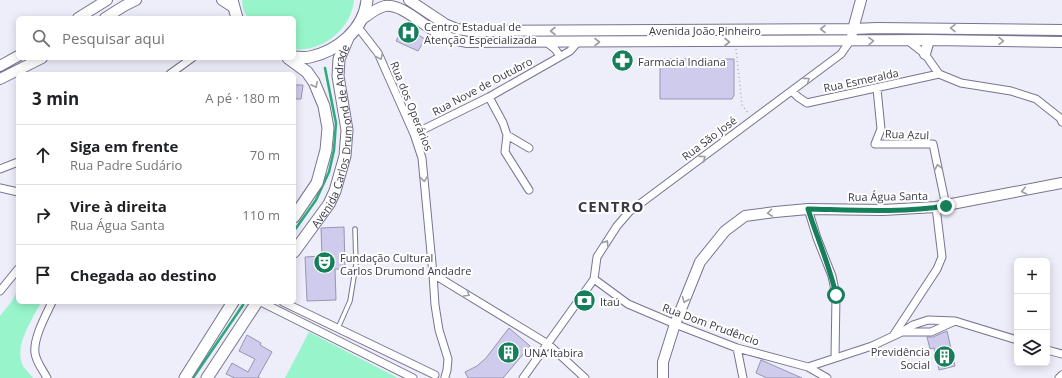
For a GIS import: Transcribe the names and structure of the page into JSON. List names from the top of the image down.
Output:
{
  "streets": {
    "main road": [
      "Avenida João Pinheiro",
      "Avenida Carlos Drumond de Andrade",
      "Rua São José",
      "Rua Água Santa"
    ],
    "street": [
      "Rua Esmeralda",
      "Rua Nove de Outubro",
      "Rua dos Operários",
      "Rua Azul",
      "Rua Dom Prudêncio"
    ]
  },
  "crossings": [
    ["Avenida João Pinheiro", "Rua Nove de Outubro"],
    ["Avenida João Pinheiro", "Rua dos Operários"],
    ["Avenida João Pinheiro", "Rua São José"],
    ["Rua Esmeralda", "Rua Azul"],
    ["Rua Esmeralda", "Rua São José"],
    ["Rua Nove de Outubro", "Rua dos Operários"],
    ["Rua Azul", "Rua Água Santa"],
    ["Rua São José", "Rua Dom Prudêncio"],
    ["Rua Água Santa", "Rua Dom Prudêncio"]
  ],
  "one_way": ["Rua dos Operários", "Rua São José", "Rua Água Santa"],
  "districts": ["CENTRO"],
  "places": {
    "hospital": ["Centro Estadual de Atenção Especializada"],
    "pharmacy": ["Farmacia Indiana"],
    "theatre": ["Fundação Cultural Carlos Drumond Andadre"],
    "bank": ["Itaú"],
    "building": ["UNA Itabira", "Previdência Social"]
  },
  "page": {
    "search": "Pesquisar aqui",
    "heading": ["3 min", "A pé · 180 m"],
    "list": [
      ["Siga em frente", "Rua Padre Sudário", "70 m"],
      ["Vire à direita", "Rua Água Santa", "110 m"],
      "Chegada ao destino"
    ],
    "map_buttons": ["+", "−"]
  }
}
